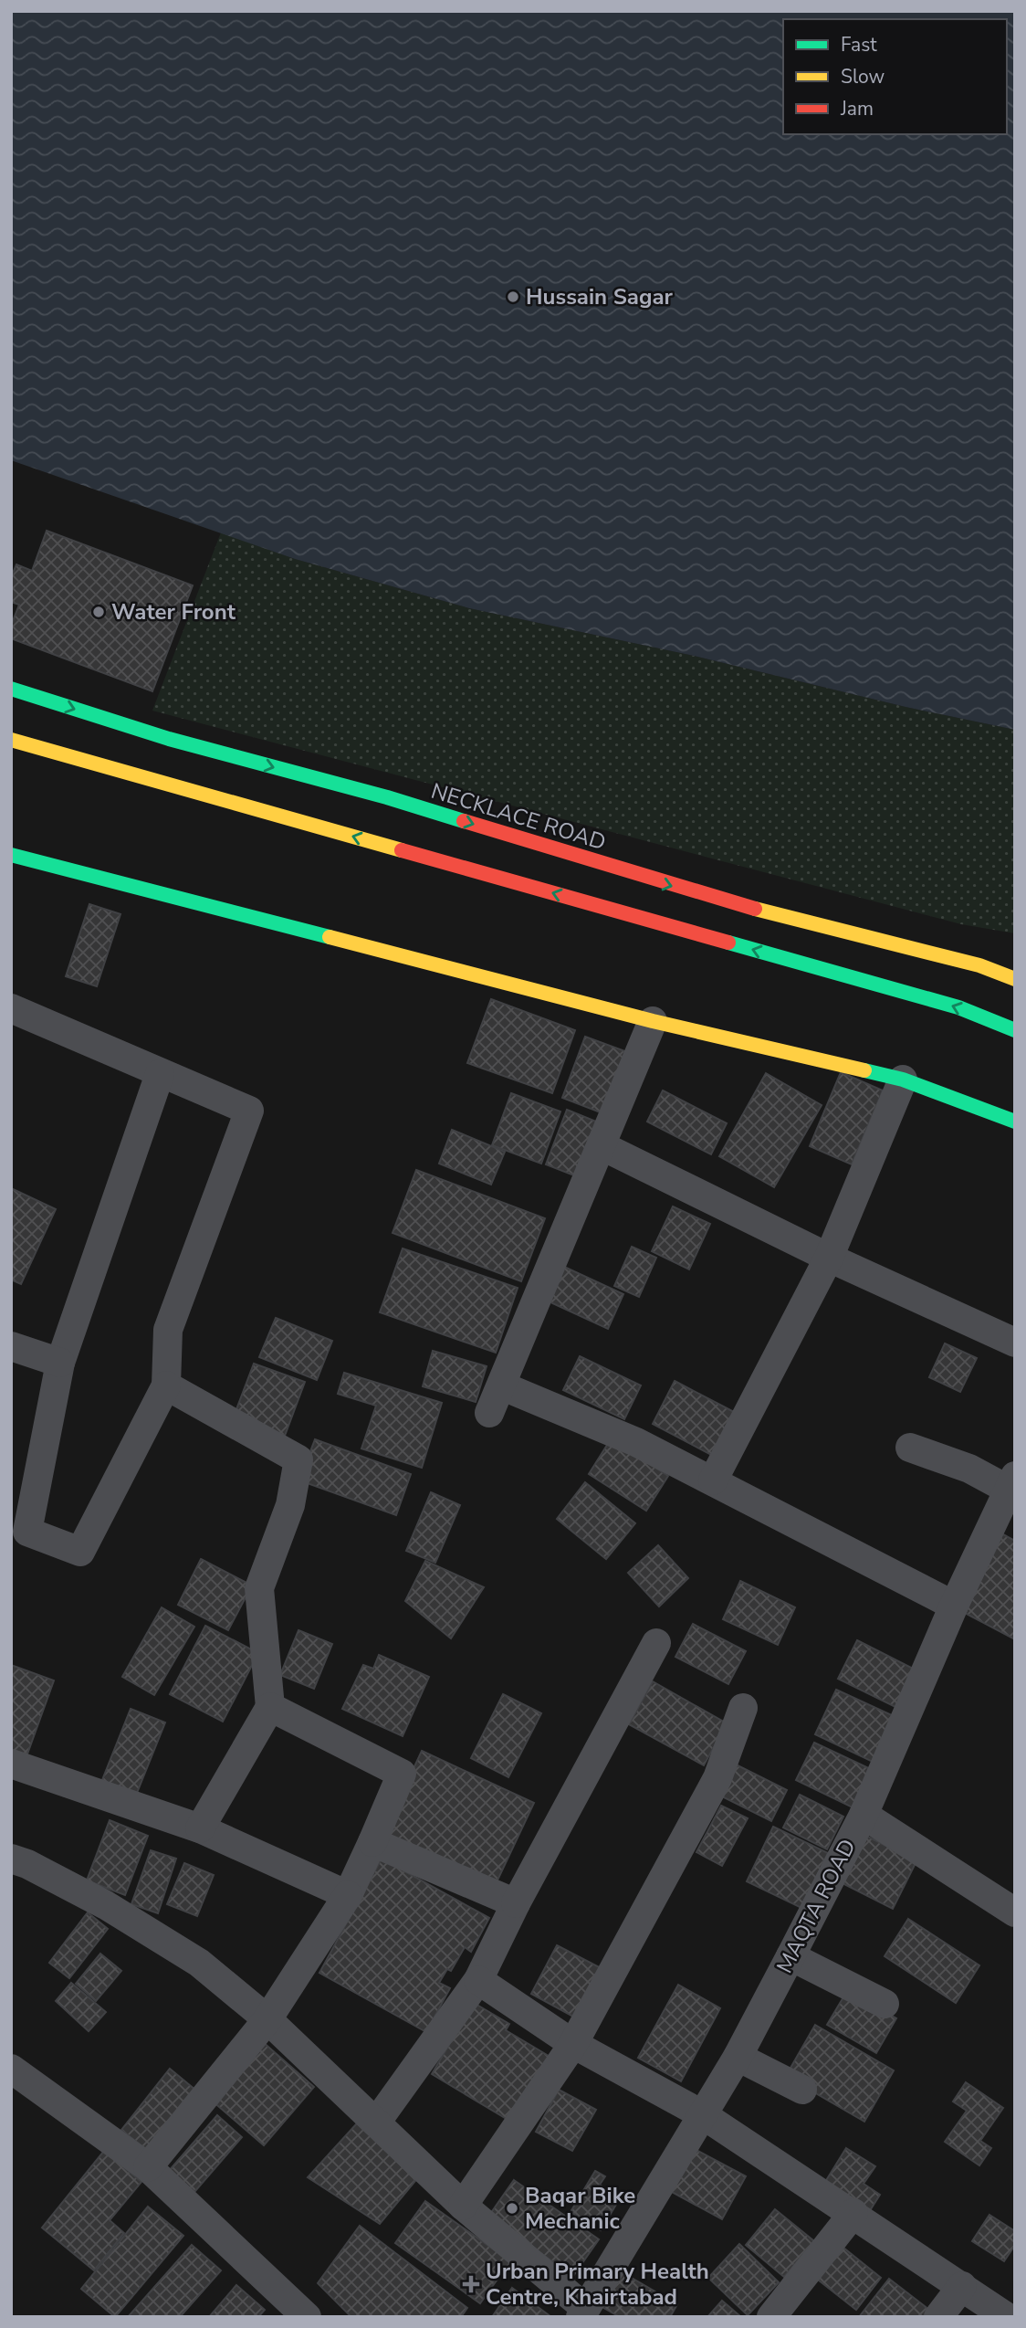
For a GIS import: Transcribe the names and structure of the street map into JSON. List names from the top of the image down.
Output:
{
  "streets": {
    "main road": ["NECKLACE ROAD"],
    "street": ["MAQTA ROAD"]
  },
  "places": {
    "other": ["Hussain Sagar", "Water Front", "Baqar Bike Mechanic"],
    "health": ["Urban Primary Health Centre, Khairtabad"]
  },
  "legend": ["Fast", "Slow", "Jam"]
}
